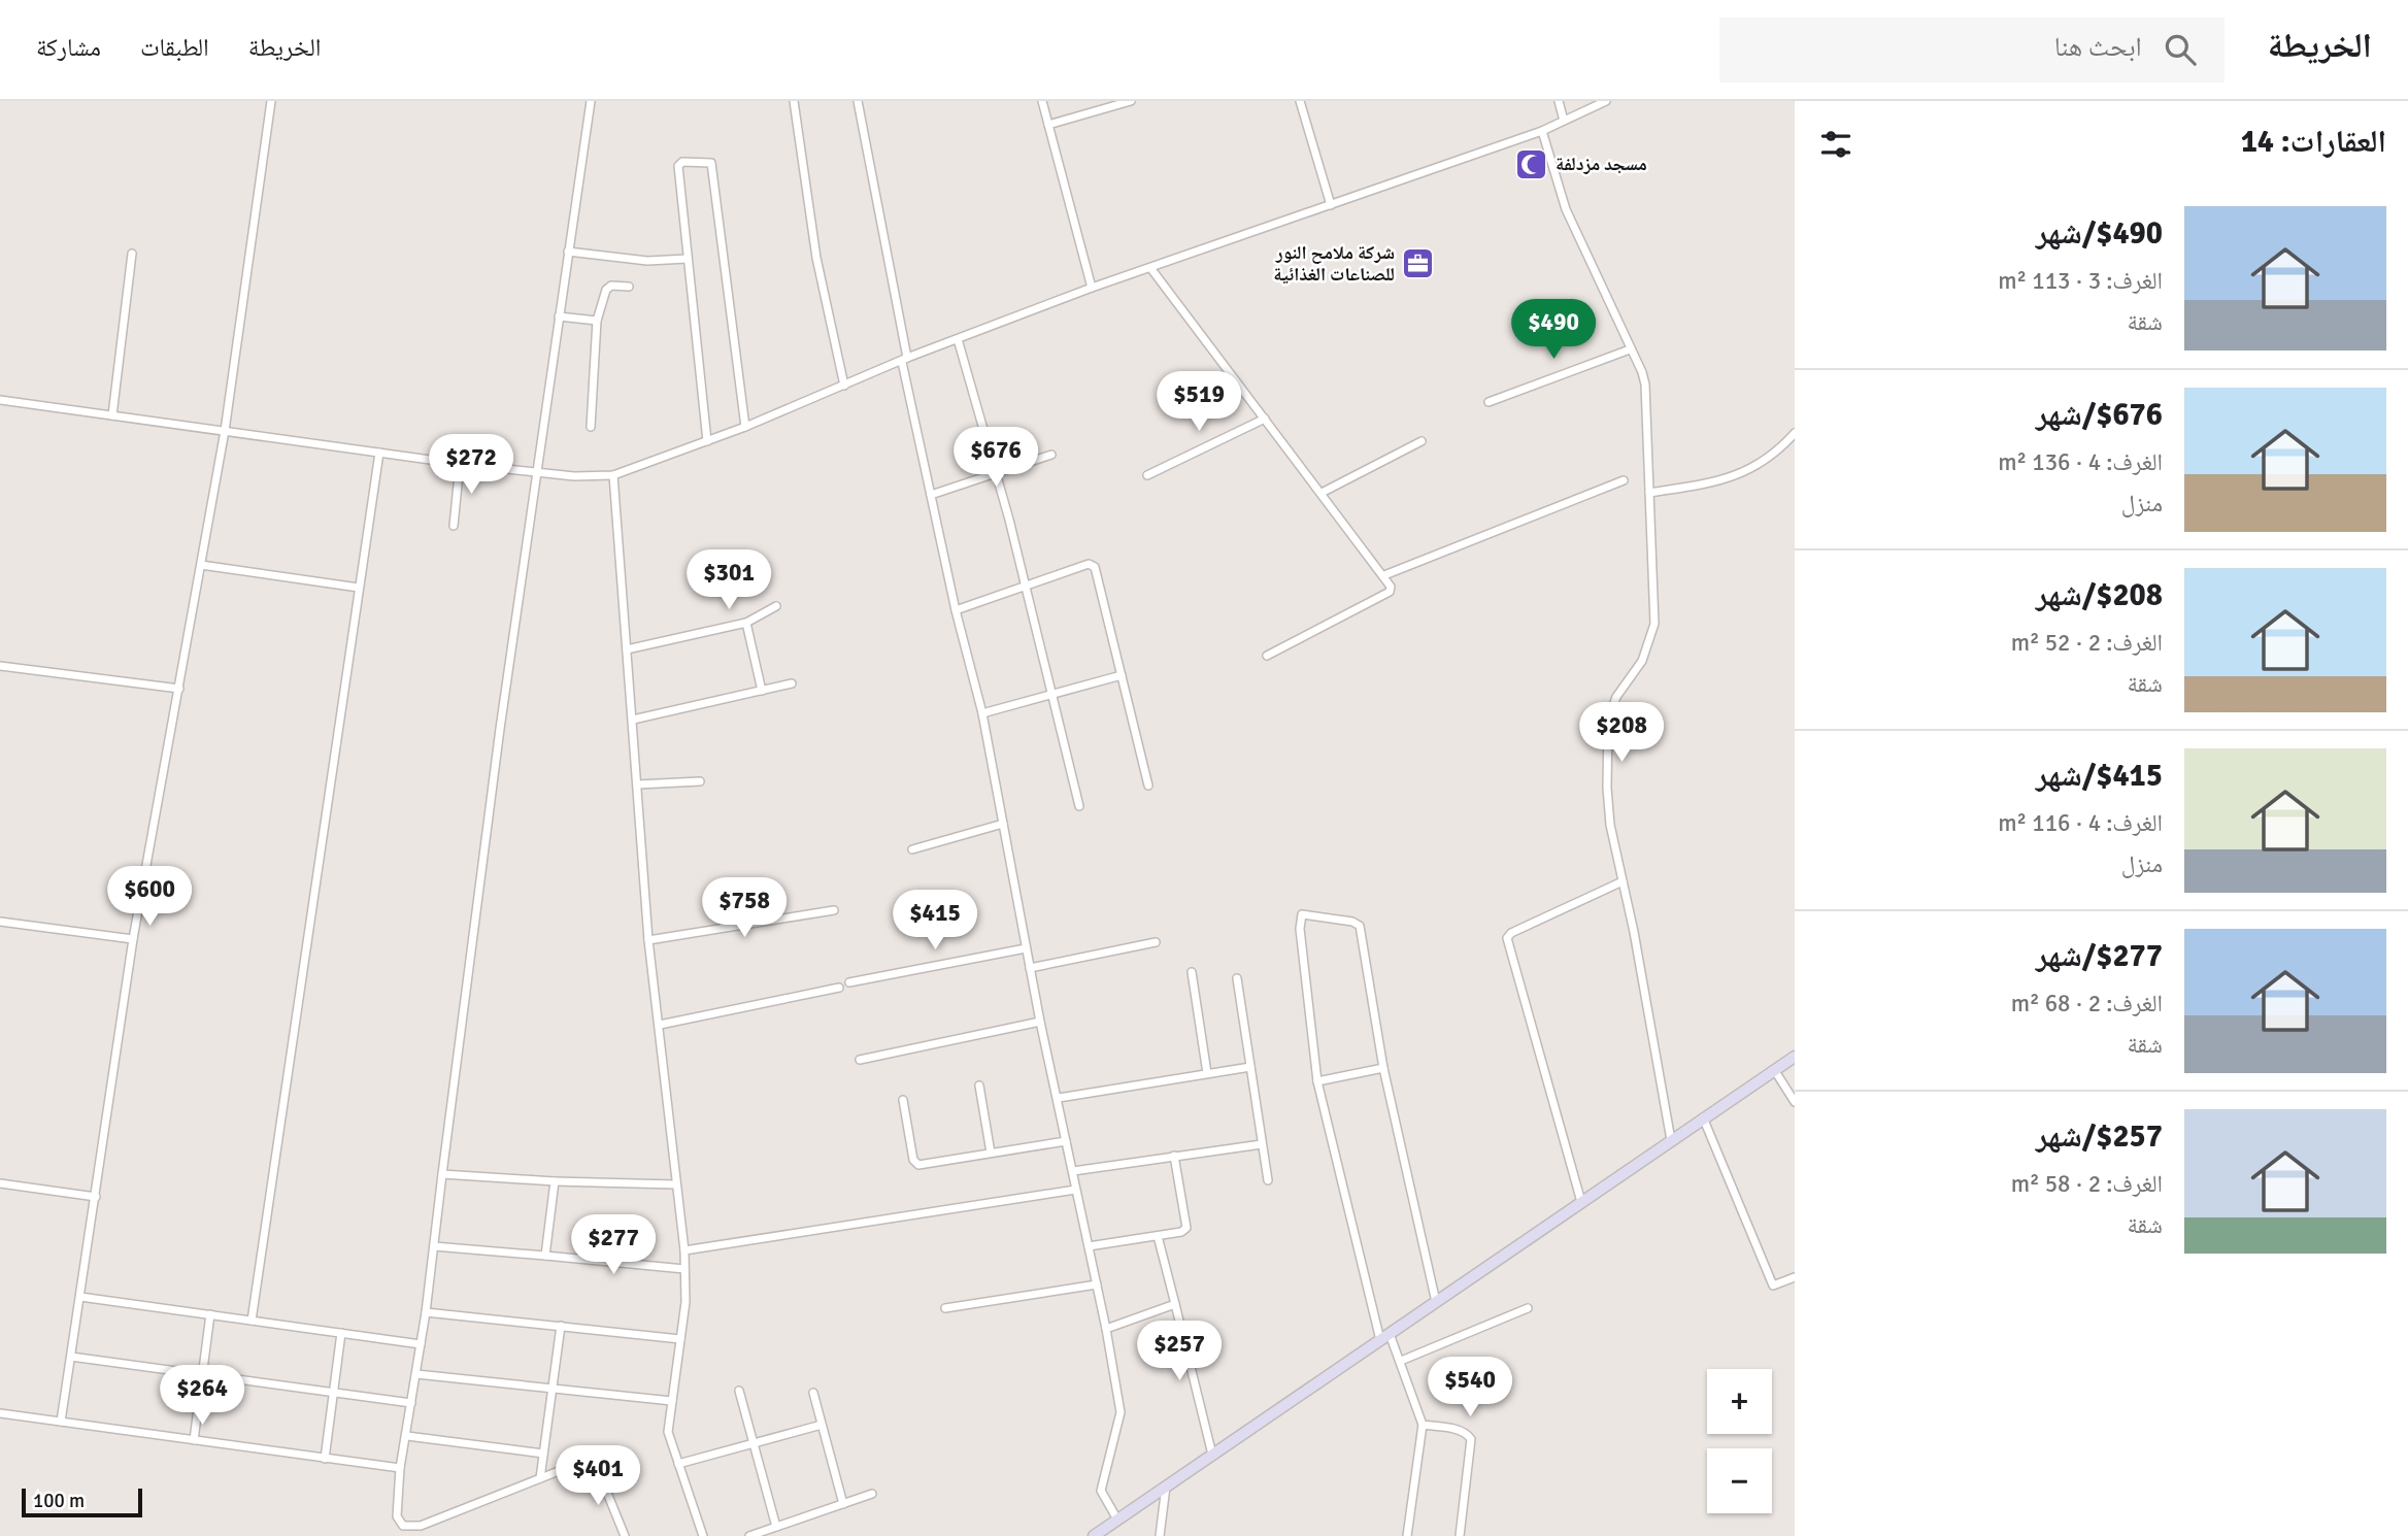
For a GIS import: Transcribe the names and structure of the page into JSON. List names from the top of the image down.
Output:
{
  "places": {
    "mosque": ["مسجد مزدلفة"],
    "office": ["شركة ملامح النور للصناعات الغذائية"]
  },
  "scale_bar": "100 m",
  "page": {
    "header": "الخريطة",
    "search": "ابحث هنا",
    "nav": ["الخريطة", "الطبقات", "مشاركة"],
    "heading": "العقارات: 14",
    "list": [
      {
        "name": "$490/شهر",
        "note": "الغرف: 3 · 113 m² · شقة"
      },
      {
        "name": "$676/شهر",
        "note": "الغرف: 4 · 136 m² · منزل"
      },
      {
        "name": "$208/شهر",
        "note": "الغرف: 2 · 52 m² · شقة"
      },
      {
        "name": "$415/شهر",
        "note": "الغرف: 4 · 116 m² · منزل"
      },
      {
        "name": "$277/شهر",
        "note": "الغرف: 2 · 68 m² · شقة"
      },
      {
        "name": "$257/شهر",
        "note": "الغرف: 2 · 58 m² · شقة"
      }
    ],
    "price": [
      "$490",
      "$519",
      "$676",
      "$272",
      "$301",
      "$208",
      "$600",
      "$758",
      "$415",
      "$277",
      "$257",
      "$540",
      "$264",
      "$401"
    ],
    "map_buttons": ["+", "−"],
    "scale": "100 m"
  }
}
